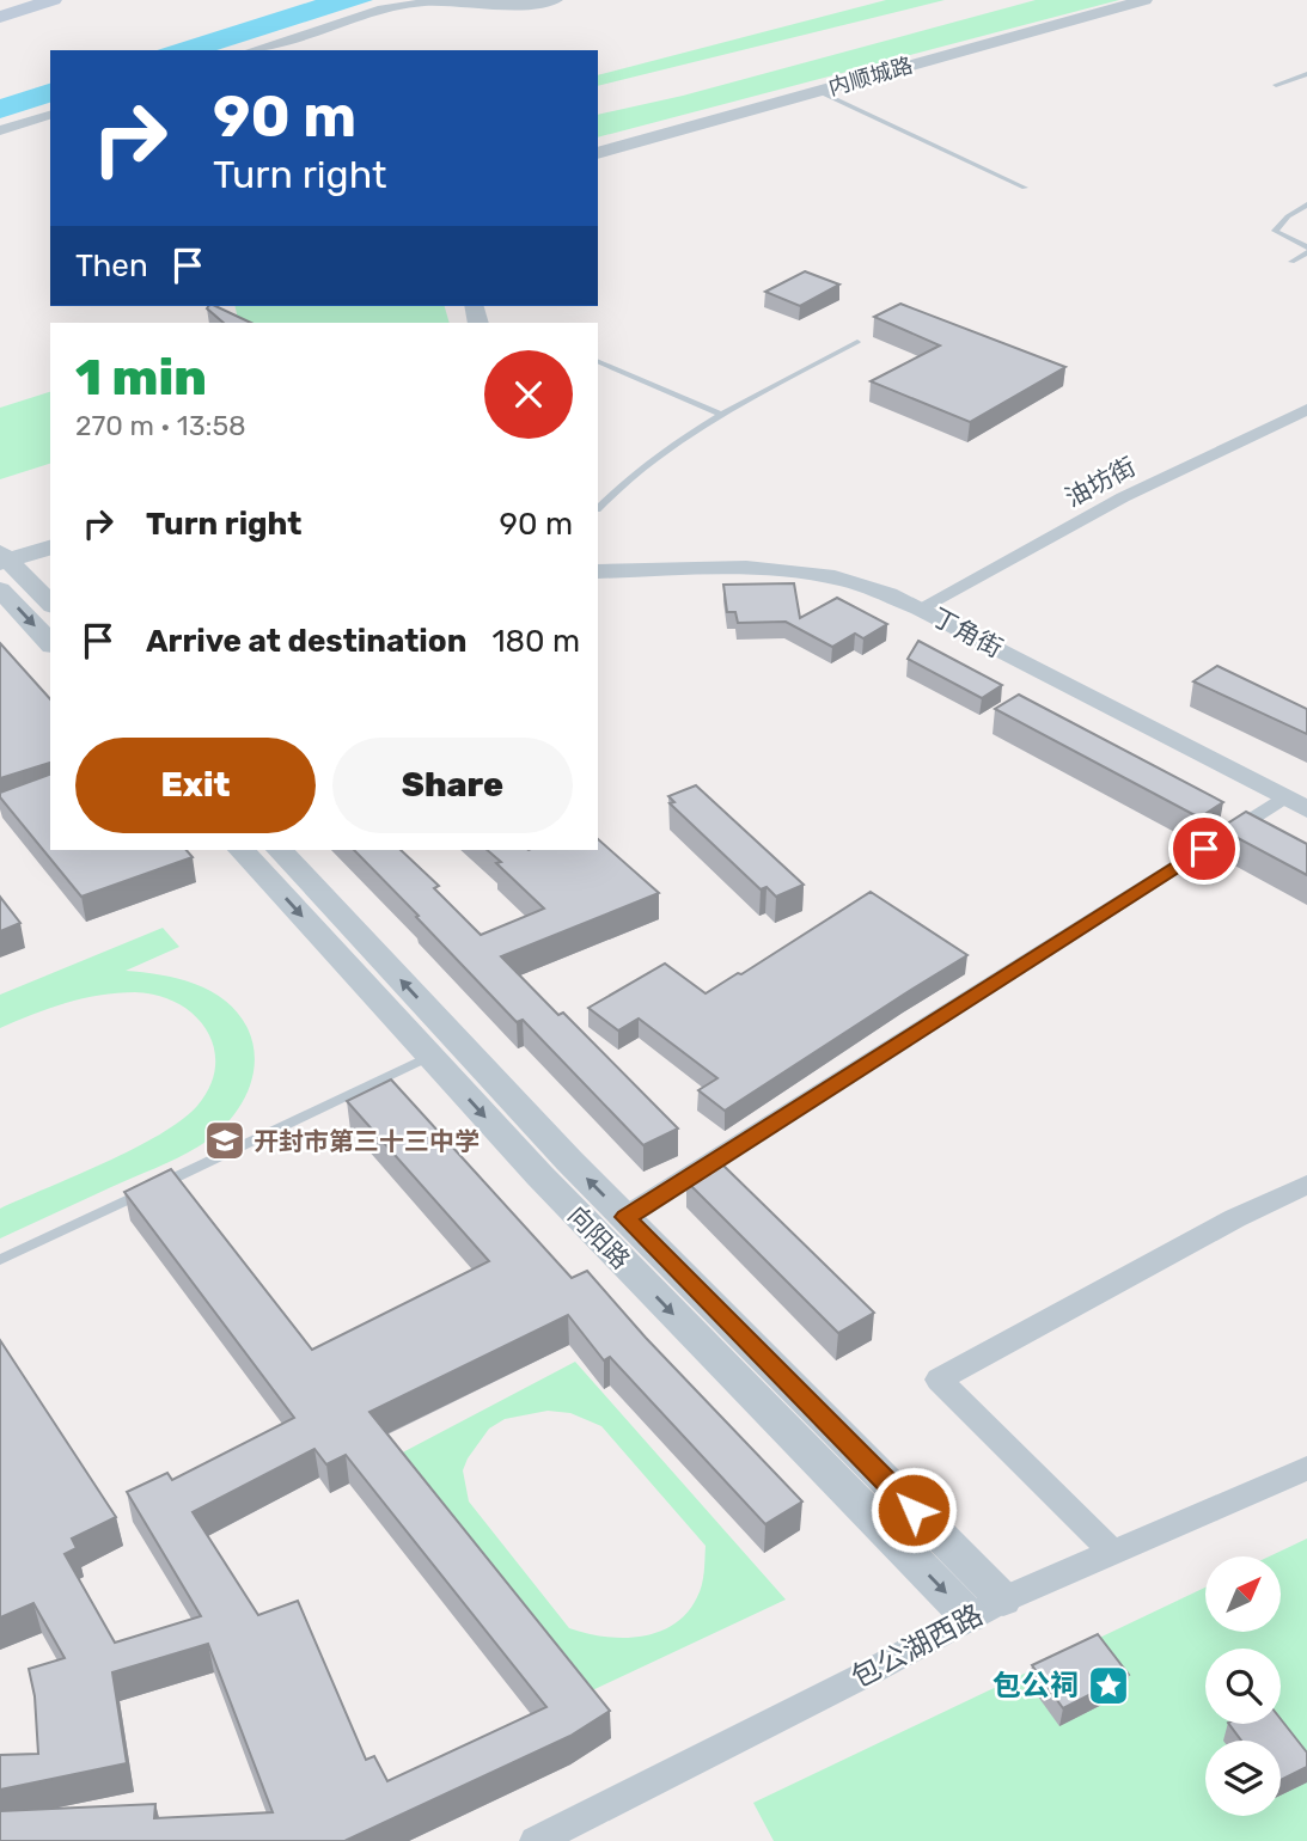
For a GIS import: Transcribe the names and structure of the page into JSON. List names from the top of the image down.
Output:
{
  "streets": {
    "street": [
      "内顺城路",
      "油坊街",
      "丁角街",
      "向阳路",
      "包公湖西路"
    ]
  },
  "crossings": [
    ["油坊街", "丁角街"],
    ["向阳路", "包公湖西路"]
  ],
  "places": {
    "school or university": ["开封市第三十三中学"],
    "place": ["包公祠"]
  },
  "north": "top right",
  "page": {
    "turn": ["90 m", "Turn right"],
    "then": "Then",
    "heading": ["1 min", "270 m · 13:58"],
    "list": [
      {
        "name": "Turn right",
        "value": "90 m"
      },
      {
        "name": "Arrive at destination",
        "value": "180 m"
      }
    ],
    "buttons": ["Exit", "Share"]
  }
}
